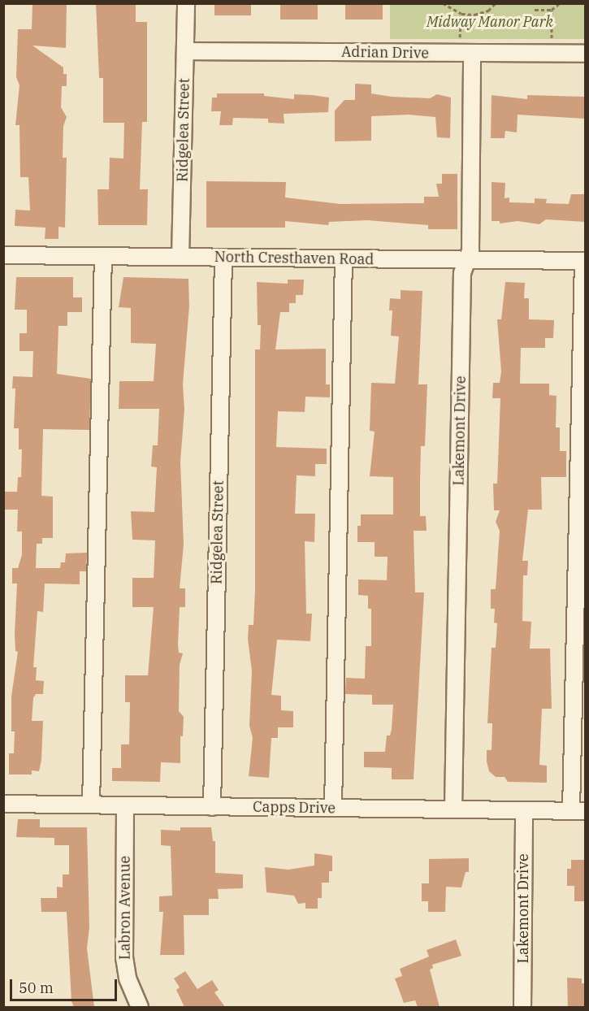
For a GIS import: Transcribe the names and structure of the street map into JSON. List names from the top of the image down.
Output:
{
  "streets": {
    "street": [
      "Adrian Drive",
      "Ridgelea Street",
      "North Cresthaven Road",
      "Lakemont Drive",
      "Capps Drive",
      "Labron Avenue"
    ]
  },
  "crossings": [
    ["Adrian Drive", "Ridgelea Street"],
    ["Adrian Drive", "Lakemont Drive"],
    ["Ridgelea Street", "North Cresthaven Road"],
    ["Ridgelea Street", "Capps Drive"],
    ["North Cresthaven Road", "Lakemont Drive"],
    ["Lakemont Drive", "Capps Drive"],
    ["Capps Drive", "Labron Avenue"]
  ],
  "parks": ["Midway Manor Park"],
  "scale_bar": "50 m"
}
